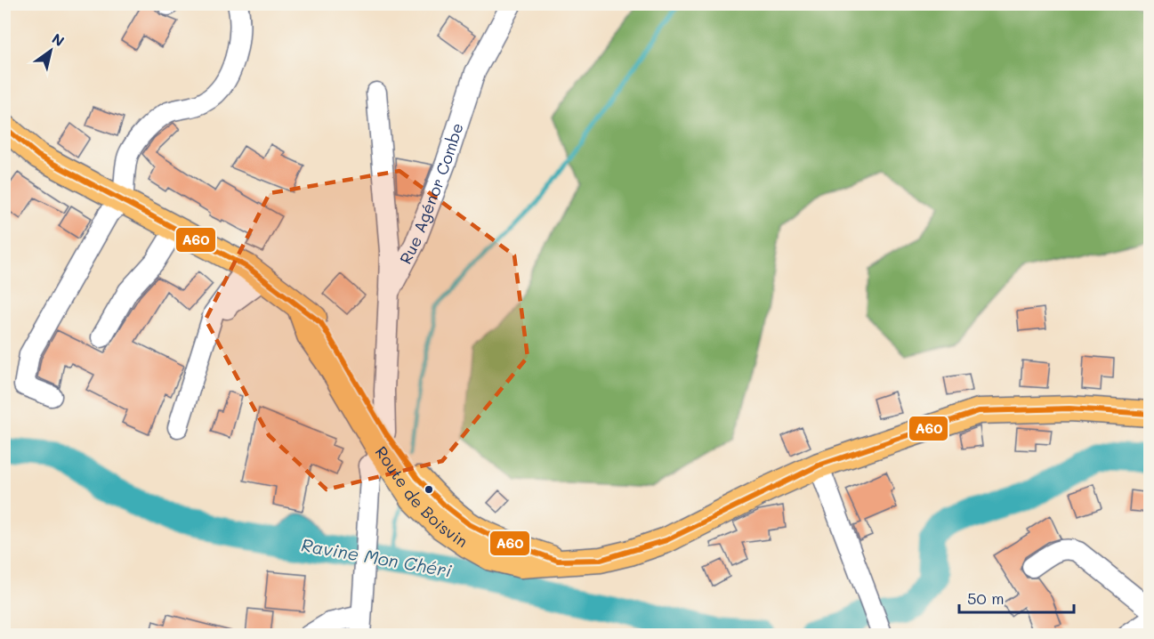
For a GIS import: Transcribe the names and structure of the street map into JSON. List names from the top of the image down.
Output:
{
  "streets": {
    "main road": ["Route de Boisvin"],
    "street": ["Rue Agénor Combe"]
  },
  "crossings": [
    ["Rue Agénor Combe", "Route de Boisvin"]
  ],
  "water": ["Ravine Mon Chéri"],
  "lines": ["transit line A60"],
  "scale_bar": "50 m",
  "north": "top right"
}
